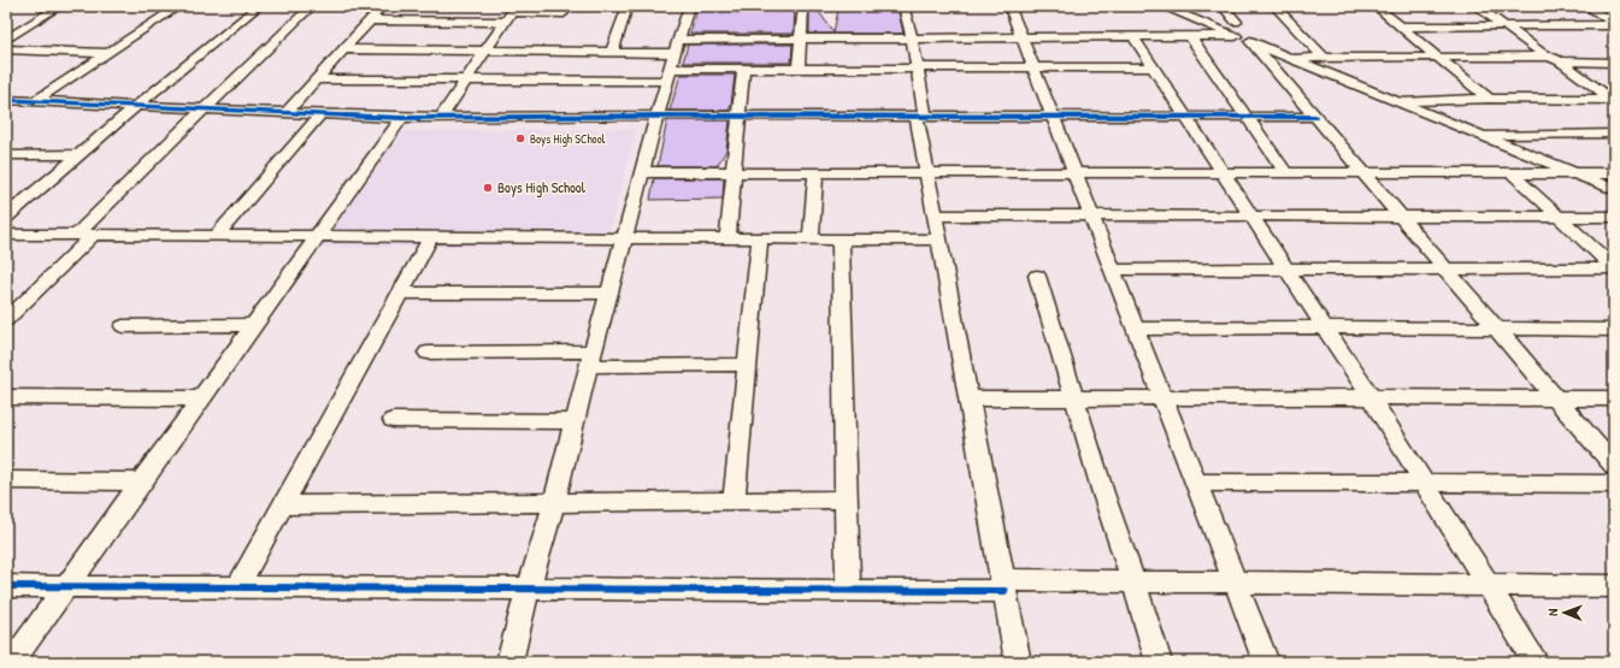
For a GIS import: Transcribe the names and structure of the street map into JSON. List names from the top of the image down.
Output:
{
  "places": ["Boys High SChool", "Boys High School"],
  "north": "left"
}
